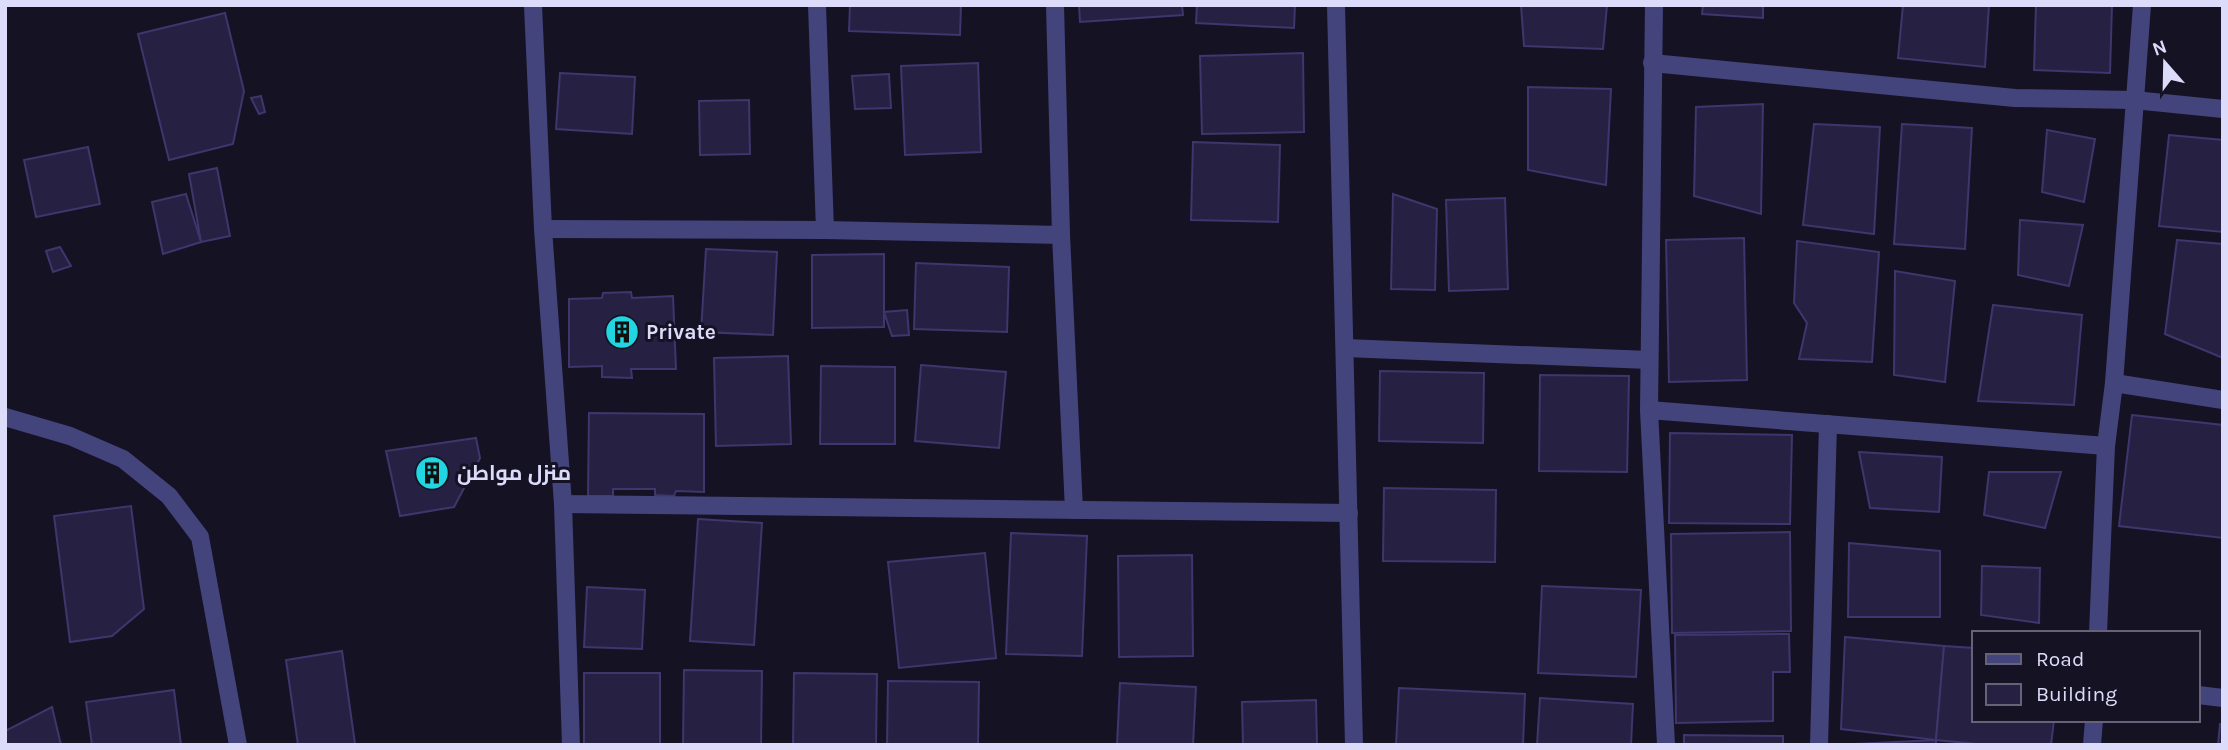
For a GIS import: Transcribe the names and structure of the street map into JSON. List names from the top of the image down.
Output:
{
  "places": {
    "building": ["Private", "منزل مواطن"]
  },
  "legend": ["Road", "Building"],
  "north": "top"
}
